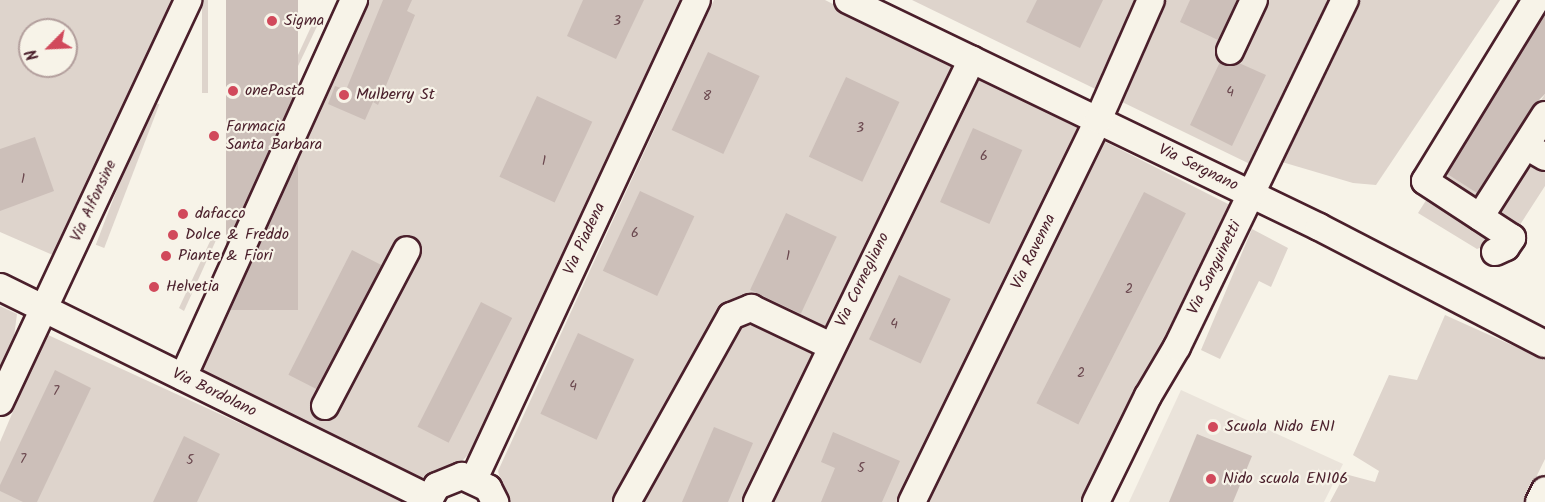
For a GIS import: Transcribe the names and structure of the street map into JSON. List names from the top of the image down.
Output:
{
  "streets": {
    "street": [
      "Via Sergnano",
      "Via Alfonsine",
      "Via Piadena",
      "Via Ravenna",
      "Via Sanguinetti",
      "Via Cornegliano",
      "Via Bordolano"
    ]
  },
  "crossings": [
    ["Via Sergnano", "Via Ravenna"],
    ["Via Sergnano", "Via Sanguinetti"],
    ["Via Sergnano", "Via Cornegliano"],
    ["Via Alfonsine", "Via Bordolano"]
  ],
  "places": [
    "Sigma",
    "onePasta",
    "Mulberry St",
    "Farmacia Santa Barbara",
    "dafacco",
    "Dolce & Freddo",
    "Piante & Fiori",
    "Helvetia",
    "Scuola Nido ENI",
    "Nido scuola ENI06"
  ],
  "house_numbers": [
    "3",
    "4",
    "8",
    "3",
    "6",
    "1",
    "1",
    "6",
    "1",
    "2",
    "4",
    "2",
    "4",
    "7",
    "7",
    "5",
    "5"
  ],
  "north": "bottom left"
}
